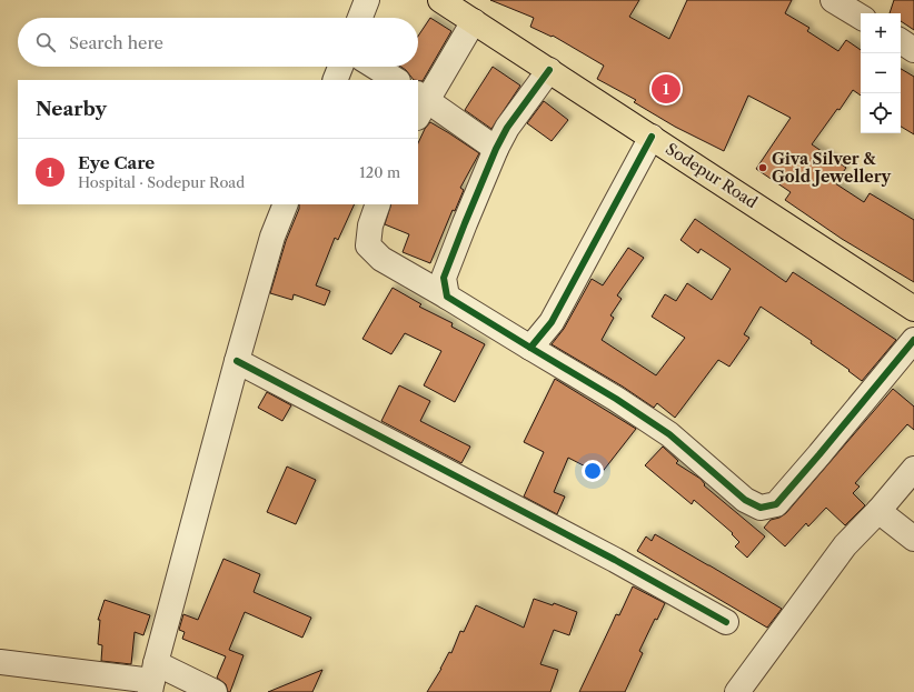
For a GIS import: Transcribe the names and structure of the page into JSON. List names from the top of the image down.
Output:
{
  "streets": {
    "main road": ["Sodepur Road"]
  },
  "places": ["Giva Silver & Gold Jewellery"],
  "page": {
    "map_buttons": ["+", "−"],
    "search": "Search here",
    "pins": "1",
    "heading": "Nearby",
    "list": [
      {
        "mark": "1",
        "name": "Eye Care",
        "note": "Hospital · Sodepur Road",
        "value": "120 m"
      }
    ]
  }
}
